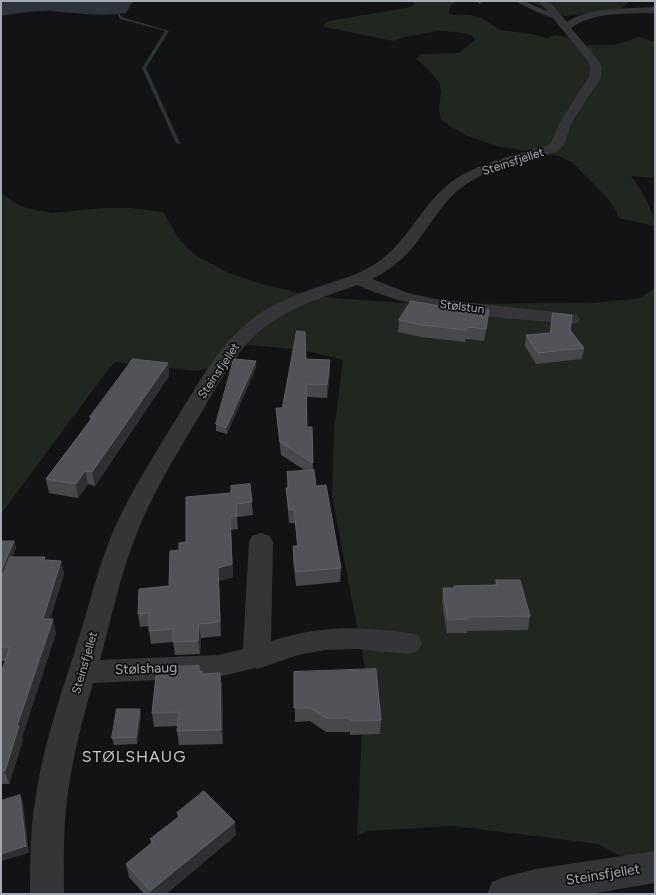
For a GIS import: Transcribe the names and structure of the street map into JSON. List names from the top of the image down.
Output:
{
  "streets": {
    "street": ["Steinsfjellet", "Stølstun", "Stølshaug"]
  },
  "crossings": [
    ["Steinsfjellet", "Stølstun"],
    ["Steinsfjellet", "Stølshaug"]
  ],
  "districts": ["STØLSHAUG"]
}
